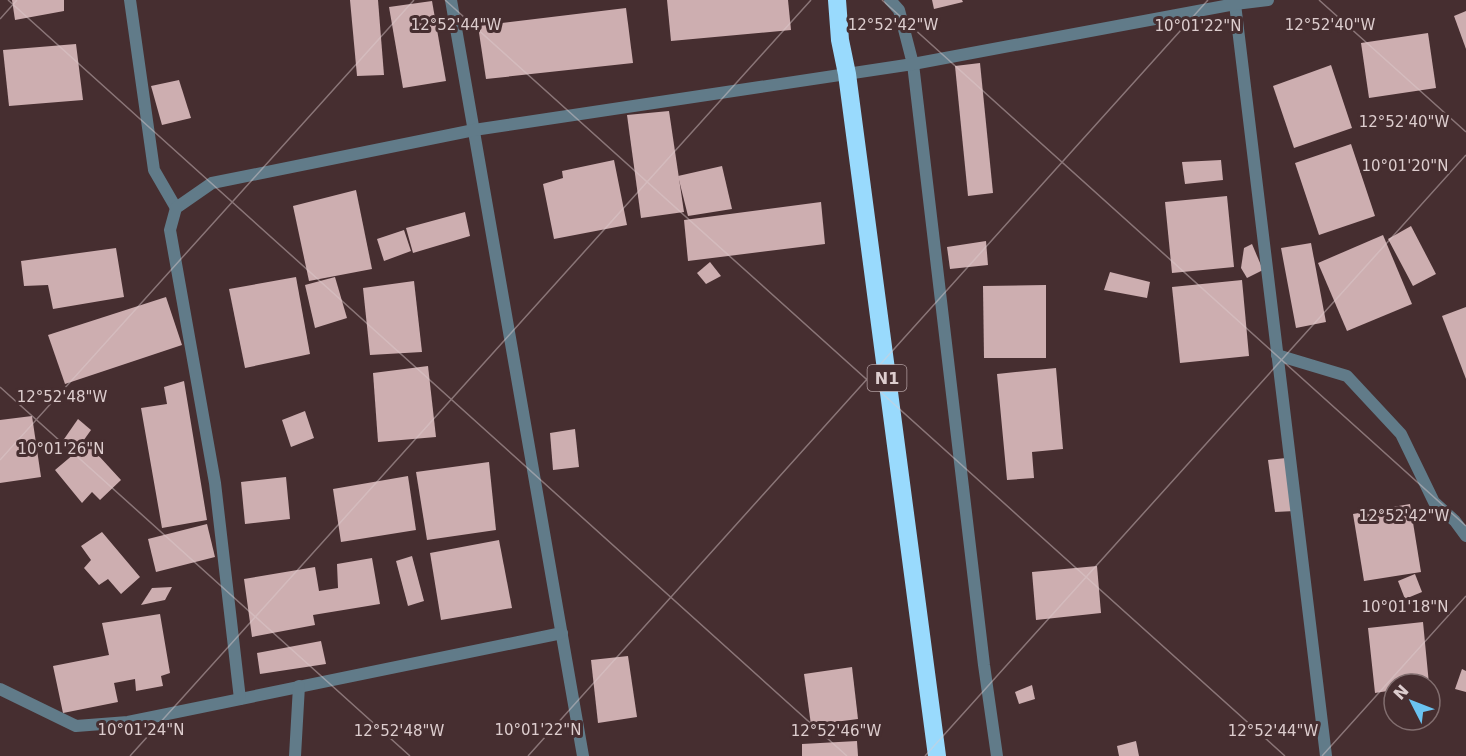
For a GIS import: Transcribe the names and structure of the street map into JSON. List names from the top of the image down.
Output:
{
  "streets": {
    "highway": ["N1"]
  },
  "north": "top left",
  "coordinates": [
    "12°52'44\"W",
    "12°52'42\"W",
    "12°52'40\"W",
    "10°01'22\"N",
    "10°01'20\"N",
    "12°52'48\"W",
    "10°01'26\"N",
    "10°01'18\"N",
    "10°01'24\"N",
    "12°52'46\"W"
  ]
}
